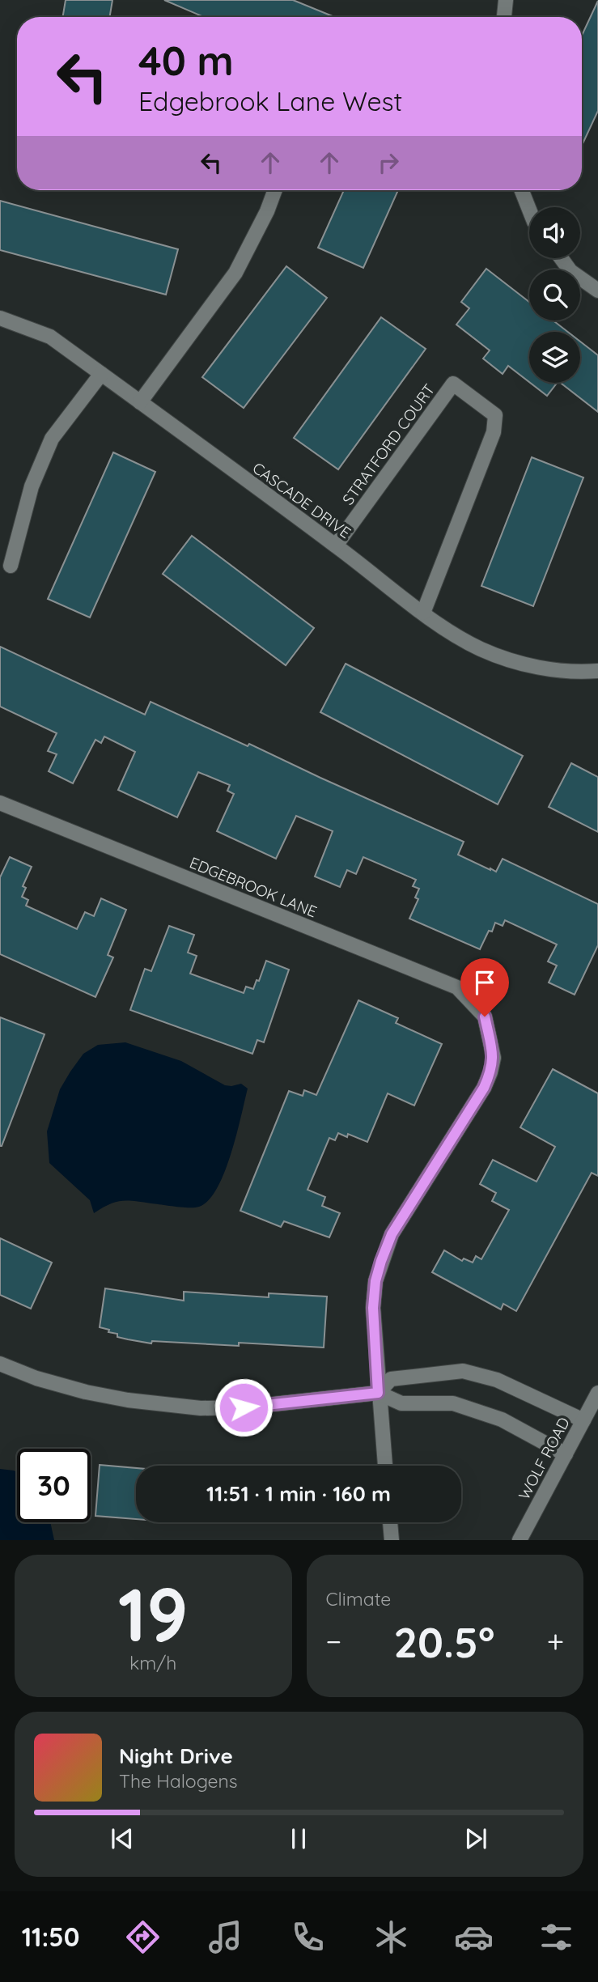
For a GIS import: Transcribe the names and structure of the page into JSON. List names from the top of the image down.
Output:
{
  "streets": {
    "street": [
      "STRATFORD COURT",
      "CASCADE DRIVE",
      "EDGEBROOK LANE",
      "WOLF ROAD"
    ]
  },
  "crossings": [
    ["STRATFORD COURT", "CASCADE DRIVE"]
  ],
  "page": {
    "turn": ["40 m", "Edgebrook Lane West"],
    "limit": "30",
    "trip": "11:51 · 1 min · 160 m",
    "tile": [
      ["19", "km/h"],
      "Climate"
    ],
    "heat": ["−", "20.5°", "+"],
    "song": ["Night Drive", "The Halogens"],
    "tabs": "11:50"
  }
}
